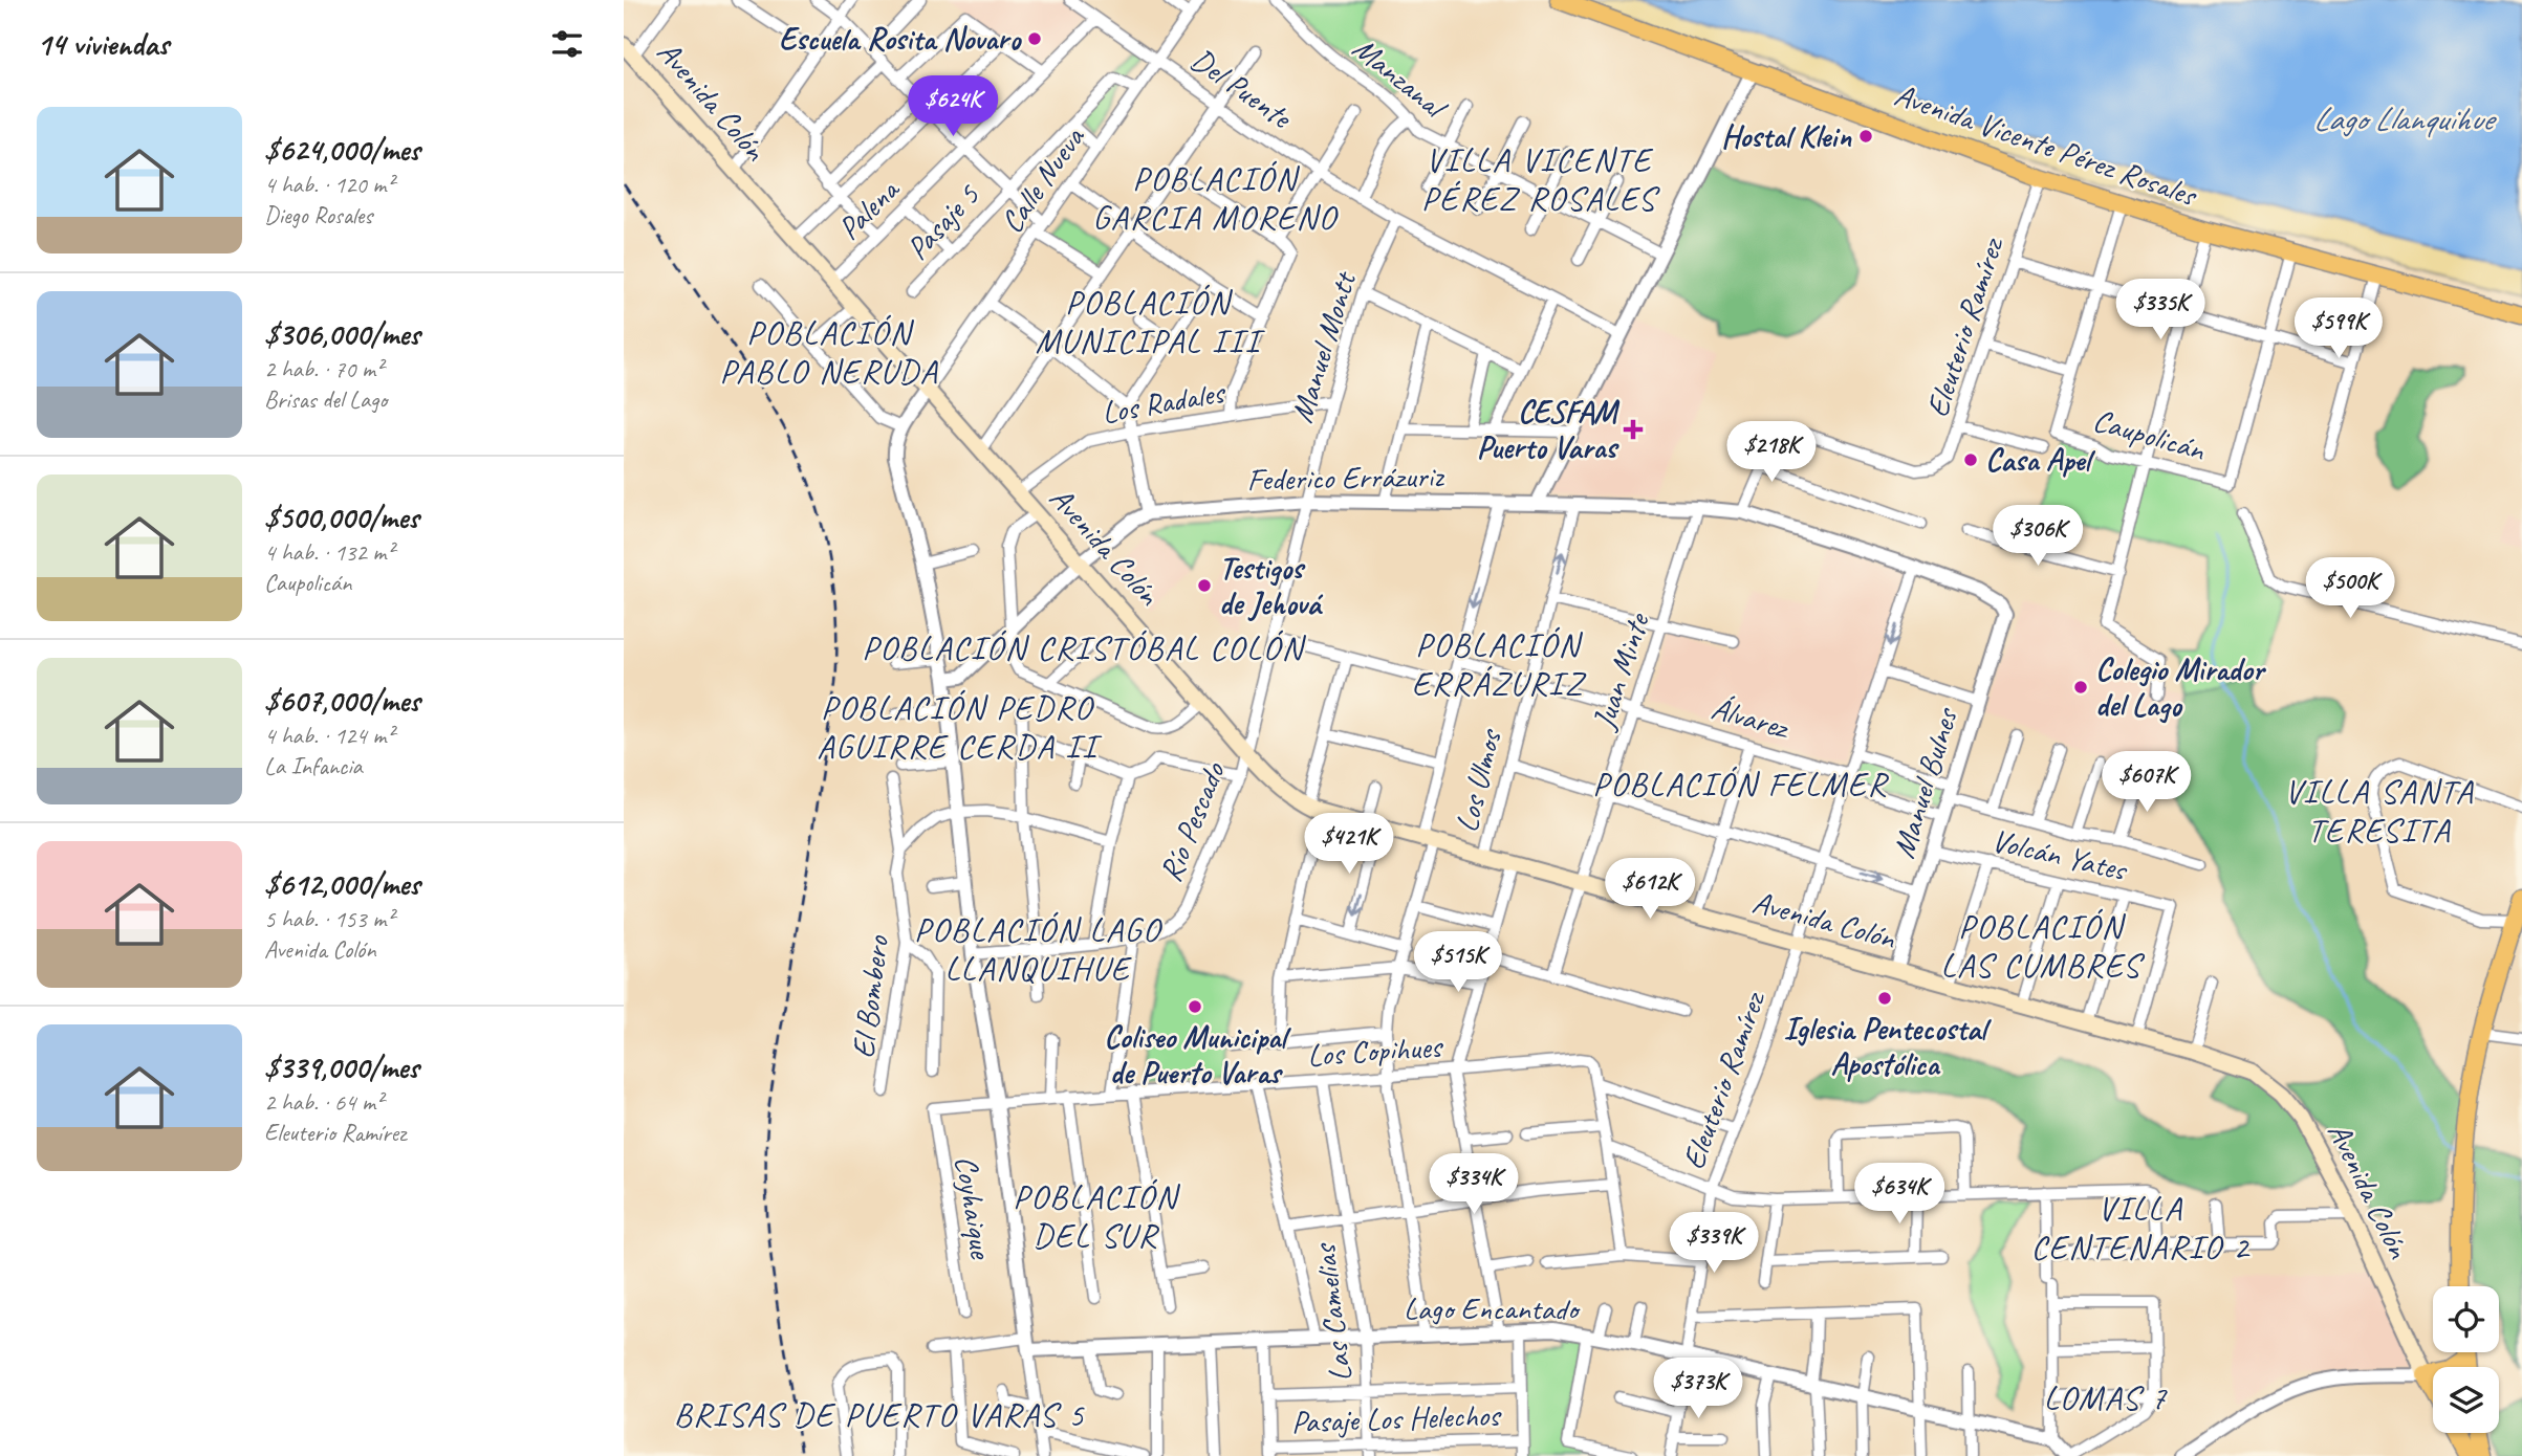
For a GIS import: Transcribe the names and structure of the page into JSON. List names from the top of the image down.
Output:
{
  "streets": {
    "main road": ["Avenida Colón", "Avenida Vicente Pérez Rosales"],
    "street": [
      "Manzanal",
      "Del Puente",
      "Calle Nueva",
      "Palena",
      "Pasaje 5",
      "Eleuterio Ramírez",
      "Manuel Montt",
      "Los Radales",
      "Caupolicán",
      "Federico Errázuriz",
      "Juan Minte",
      "Álvarez",
      "Los Ulmos",
      "Manuel Bulnes",
      "Río Pescado",
      "Volcán Yates",
      "El Bombero",
      "Los Copihues",
      "Coyhaique",
      "Lago Encantado",
      "Las Camelias",
      "Pasaje Los Helechos"
    ]
  },
  "crossings": [
    ["Del Puente", "Calle Nueva"],
    ["Del Puente", "Palena"],
    ["Del Puente", "Manuel Montt"],
    ["Avenida Colón", "Calle Nueva"],
    ["Avenida Colón", "Palena"],
    ["Avenida Colón", "Eleuterio Ramírez"],
    ["Avenida Colón", "Manuel Montt"],
    ["Avenida Colón", "Los Radales"],
    ["Avenida Colón", "Federico Errázuriz"],
    ["Avenida Colón", "Juan Minte"],
    ["Avenida Colón", "Los Ulmos"],
    ["Avenida Colón", "Manuel Bulnes"],
    ["Avenida Colón", "Río Pescado"],
    ["Avenida Colón", "Volcán Yates"],
    ["Avenida Vicente Pérez Rosales", "Eleuterio Ramírez"],
    ["Calle Nueva", "Pasaje 5"],
    ["Eleuterio Ramírez", "Federico Errázuriz"],
    ["Eleuterio Ramírez", "Álvarez"],
    ["Eleuterio Ramírez", "Lago Encantado"],
    ["Manuel Montt", "Los Radales"],
    ["Manuel Montt", "Federico Errázuriz"],
    ["Manuel Montt", "Río Pescado"],
    ["Federico Errázuriz", "Juan Minte"],
    ["Federico Errázuriz", "Los Ulmos"],
    ["Federico Errázuriz", "Manuel Bulnes"],
    ["Juan Minte", "Álvarez"],
    ["Álvarez", "Los Ulmos"],
    ["Manuel Bulnes", "Volcán Yates"],
    ["Los Copihues", "Coyhaique"],
    ["Los Copihues", "Las Camelias"],
    ["Lago Encantado", "Las Camelias"],
    ["Las Camelias", "Pasaje Los Helechos"]
  ],
  "districts": [
    "VILLA VICENTE PÉREZ ROSALES",
    "POBLACIÓN GARCIA MORENO",
    "POBLACIÓN MUNICIPAL III",
    "POBLACIÓN PABLO NERUDA",
    "POBLACIÓN ERRÁZURIZ",
    "POBLACIÓN CRISTÓBAL COLÓN",
    "POBLACIÓN PEDRO AGUIRRE CERDA II",
    "POBLACIÓN FELMER",
    "VILLA SANTA TERESITA",
    "POBLACIÓN LAS CUMBRES",
    "POBLACIÓN LAGO LLANQUIHUE",
    "POBLACIÓN DEL SUR",
    "VILLA CENTENARIO 2",
    "LOMAS 7",
    "BRISAS DE PUERTO VARAS 5"
  ],
  "water": ["Lago Llanquihue"],
  "places": {
    "other": [
      "Escuela Rosita Novaro",
      "Hostal Klein",
      "Casa Apel",
      "Testigos de Jehová",
      "Colegio Mirador del Lago",
      "Iglesia Pentecostal Apostólica",
      "Coliseo Municipal de Puerto Varas"
    ],
    "health": ["CESFAM Puerto Varas"]
  },
  "page": {
    "heading": "14 viviendas",
    "price": [
      "$624K",
      "$335K",
      "$599K",
      "$218K",
      "$306K",
      "$500K",
      "$607K",
      "$421K",
      "$612K",
      "$515K",
      "$334K",
      "$634K",
      "$339K",
      "$373K"
    ],
    "list": [
      {
        "name": "$624,000/mes",
        "note": "4 hab. · 120 m² · Diego Rosales"
      },
      {
        "name": "$306,000/mes",
        "note": "2 hab. · 70 m² · Brisas del Lago"
      },
      {
        "name": "$500,000/mes",
        "note": "4 hab. · 132 m² · Caupolicán"
      },
      {
        "name": "$607,000/mes",
        "note": "4 hab. · 124 m² · La Infancia"
      },
      {
        "name": "$612,000/mes",
        "note": "5 hab. · 153 m² · Avenida Colón"
      },
      {
        "name": "$339,000/mes",
        "note": "2 hab. · 64 m² · Eleuterio Ramírez"
      }
    ]
  }
}
